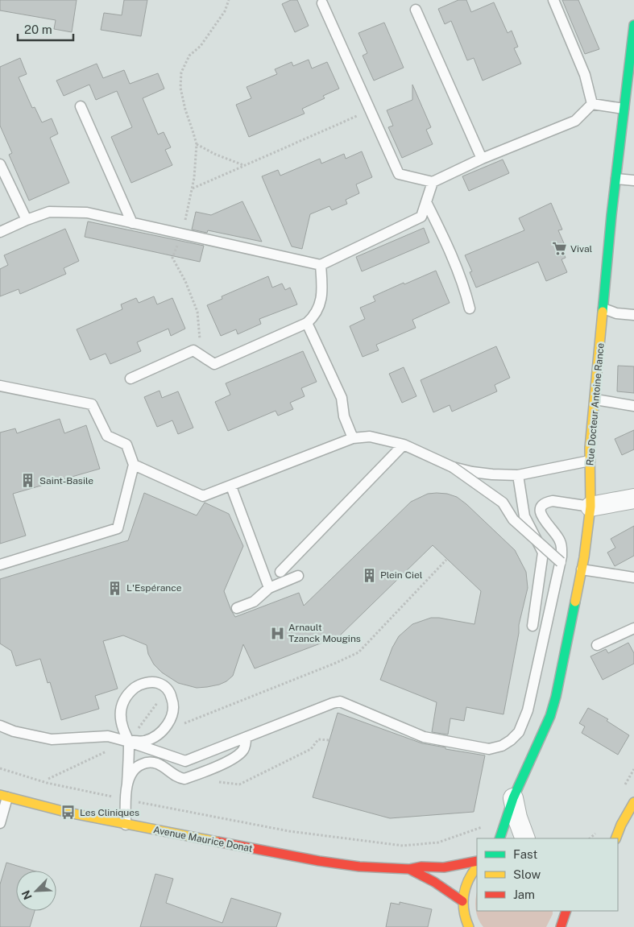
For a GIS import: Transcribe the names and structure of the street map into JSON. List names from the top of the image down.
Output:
{
  "streets": {
    "street": ["Rue Docteur Antoine Rance", "Avenue Maurice Donat"]
  },
  "places": {
    "supermarket": ["Vival"],
    "building": ["Saint-Basile", "Plein Ciel", "L'Espérance"],
    "hospital": ["Arnault Tzanck Mougins"],
    "bus stop": ["Les Cliniques"]
  },
  "legend": ["Fast", "Slow", "Jam"],
  "scale_bar": "20 m",
  "north": "bottom left"
}
